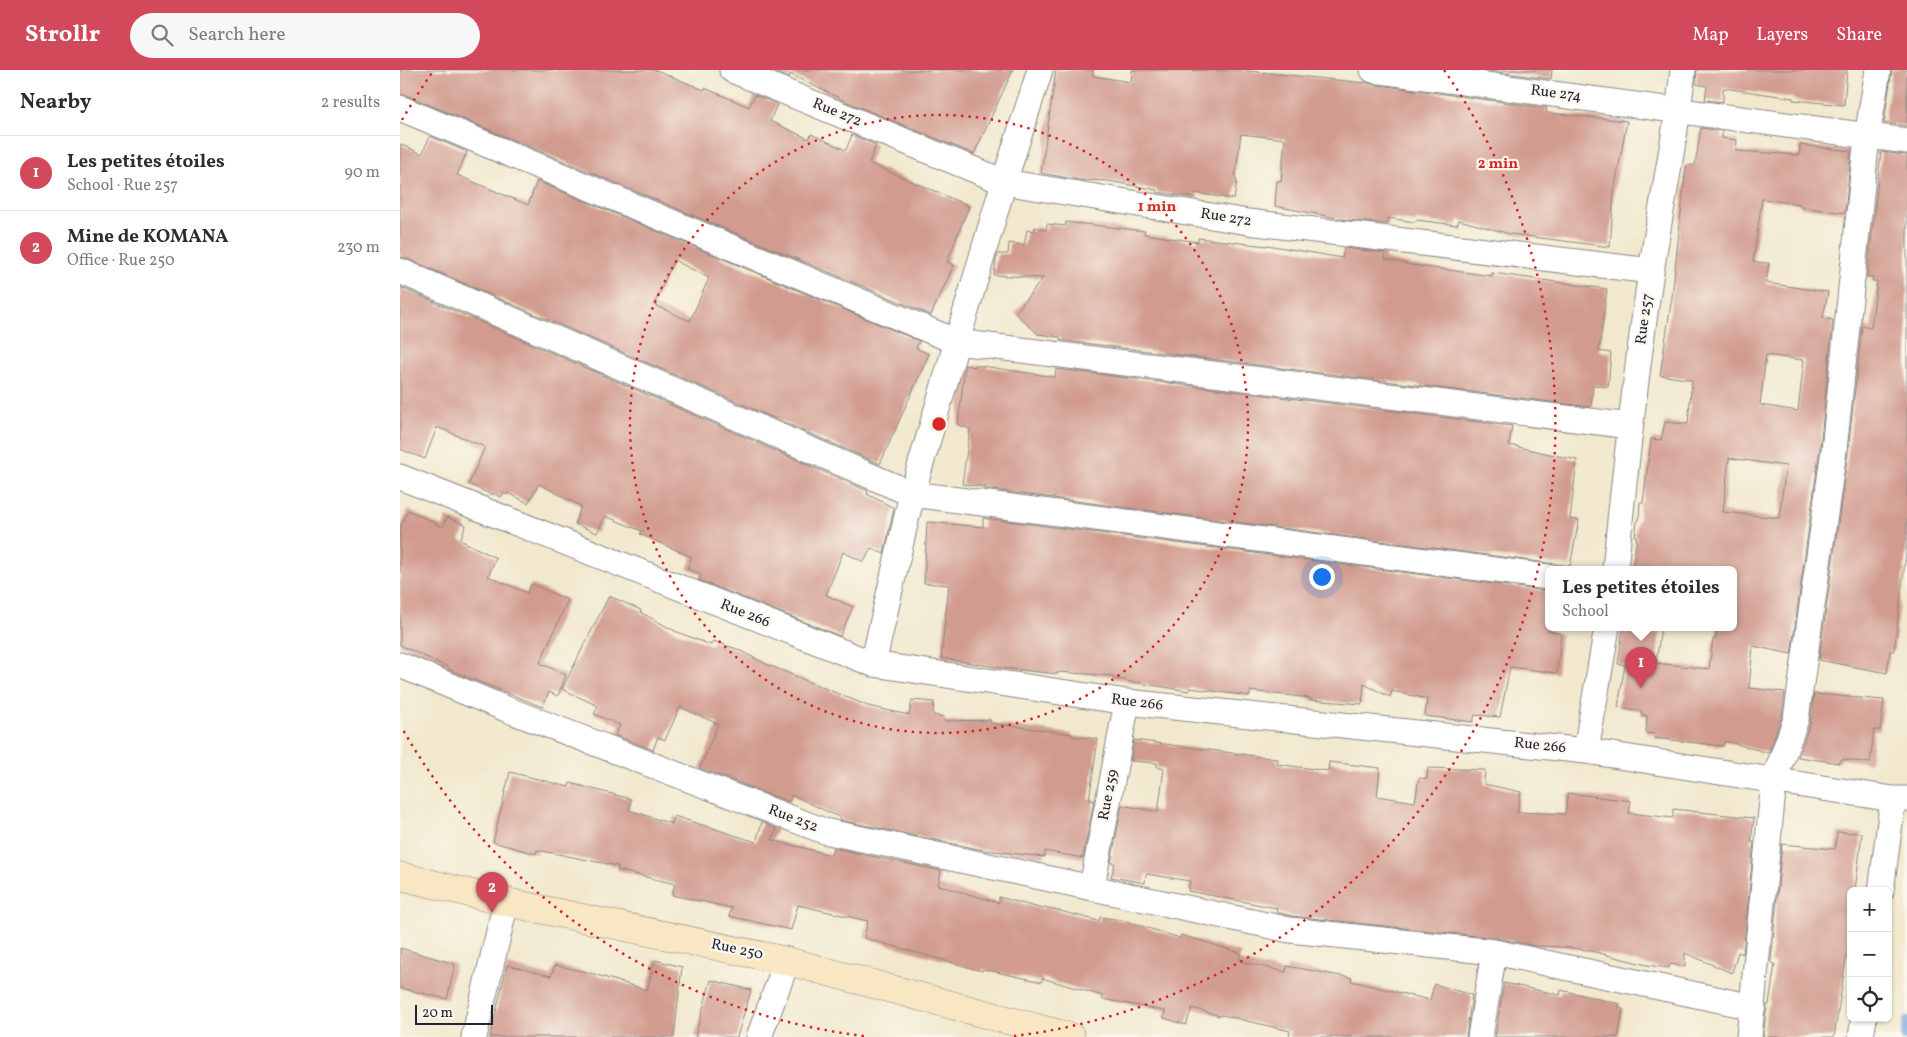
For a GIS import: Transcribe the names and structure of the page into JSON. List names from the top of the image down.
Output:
{
  "streets": {
    "street": [
      "Rue 274",
      "Rue 272",
      "Rue 257",
      "Rue 266",
      "Rue 259",
      "Rue 252",
      "Rue 250"
    ]
  },
  "crossings": [
    ["Rue 274", "Rue 257"],
    ["Rue 272", "Rue 257"],
    ["Rue 266", "Rue 259"],
    ["Rue 259", "Rue 252"]
  ],
  "scale_bar": "20 m",
  "page": {
    "header": "Strollr",
    "search": "Search here",
    "nav": ["Map", "Layers", "Share"],
    "heading": ["Nearby", "2 results"],
    "list": [
      {
        "mark": "1",
        "name": "Les petites étoiles",
        "note": "School · Rue 257",
        "value": "90 m"
      },
      {
        "mark": "2",
        "name": "Mine de KOMANA",
        "note": "Office · Rue 250",
        "value": "230 m"
      }
    ],
    "popup": ["Les petites étoiles", "School"],
    "pins": ["1", "2"],
    "map_buttons": ["+", "−"],
    "scale": "20 m"
  },
  "rings": ["2 min", "1 min"]
}
